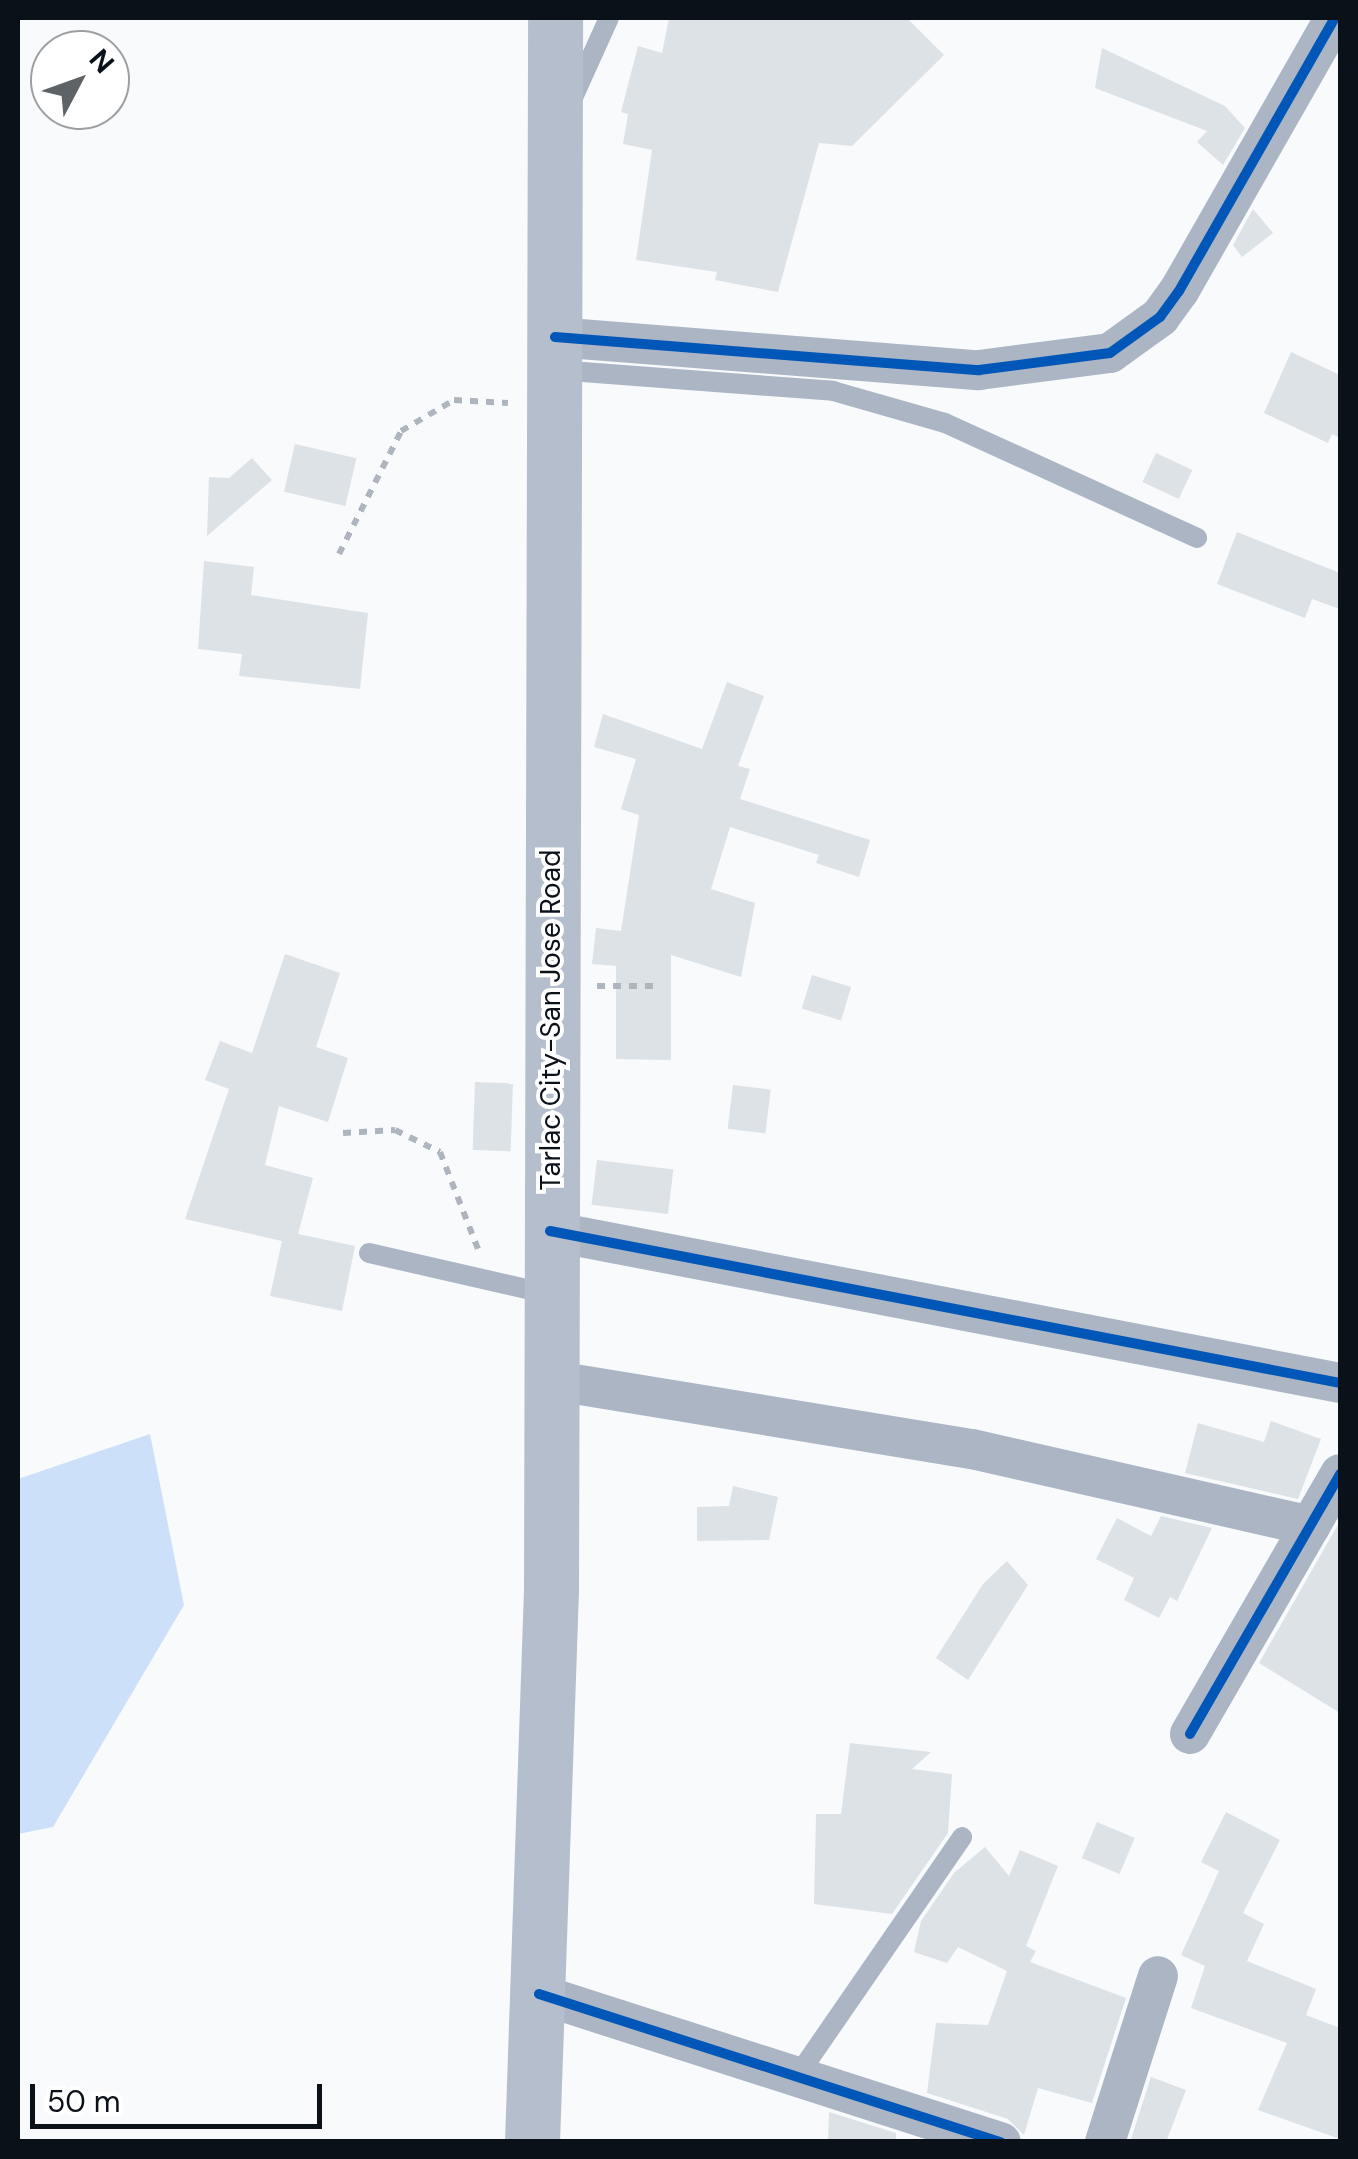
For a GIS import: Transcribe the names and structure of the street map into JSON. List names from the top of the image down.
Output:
{
  "streets": {
    "main road": ["Tarlac City-San Jose Road"]
  },
  "scale_bar": "50 m",
  "north": "top right"
}
